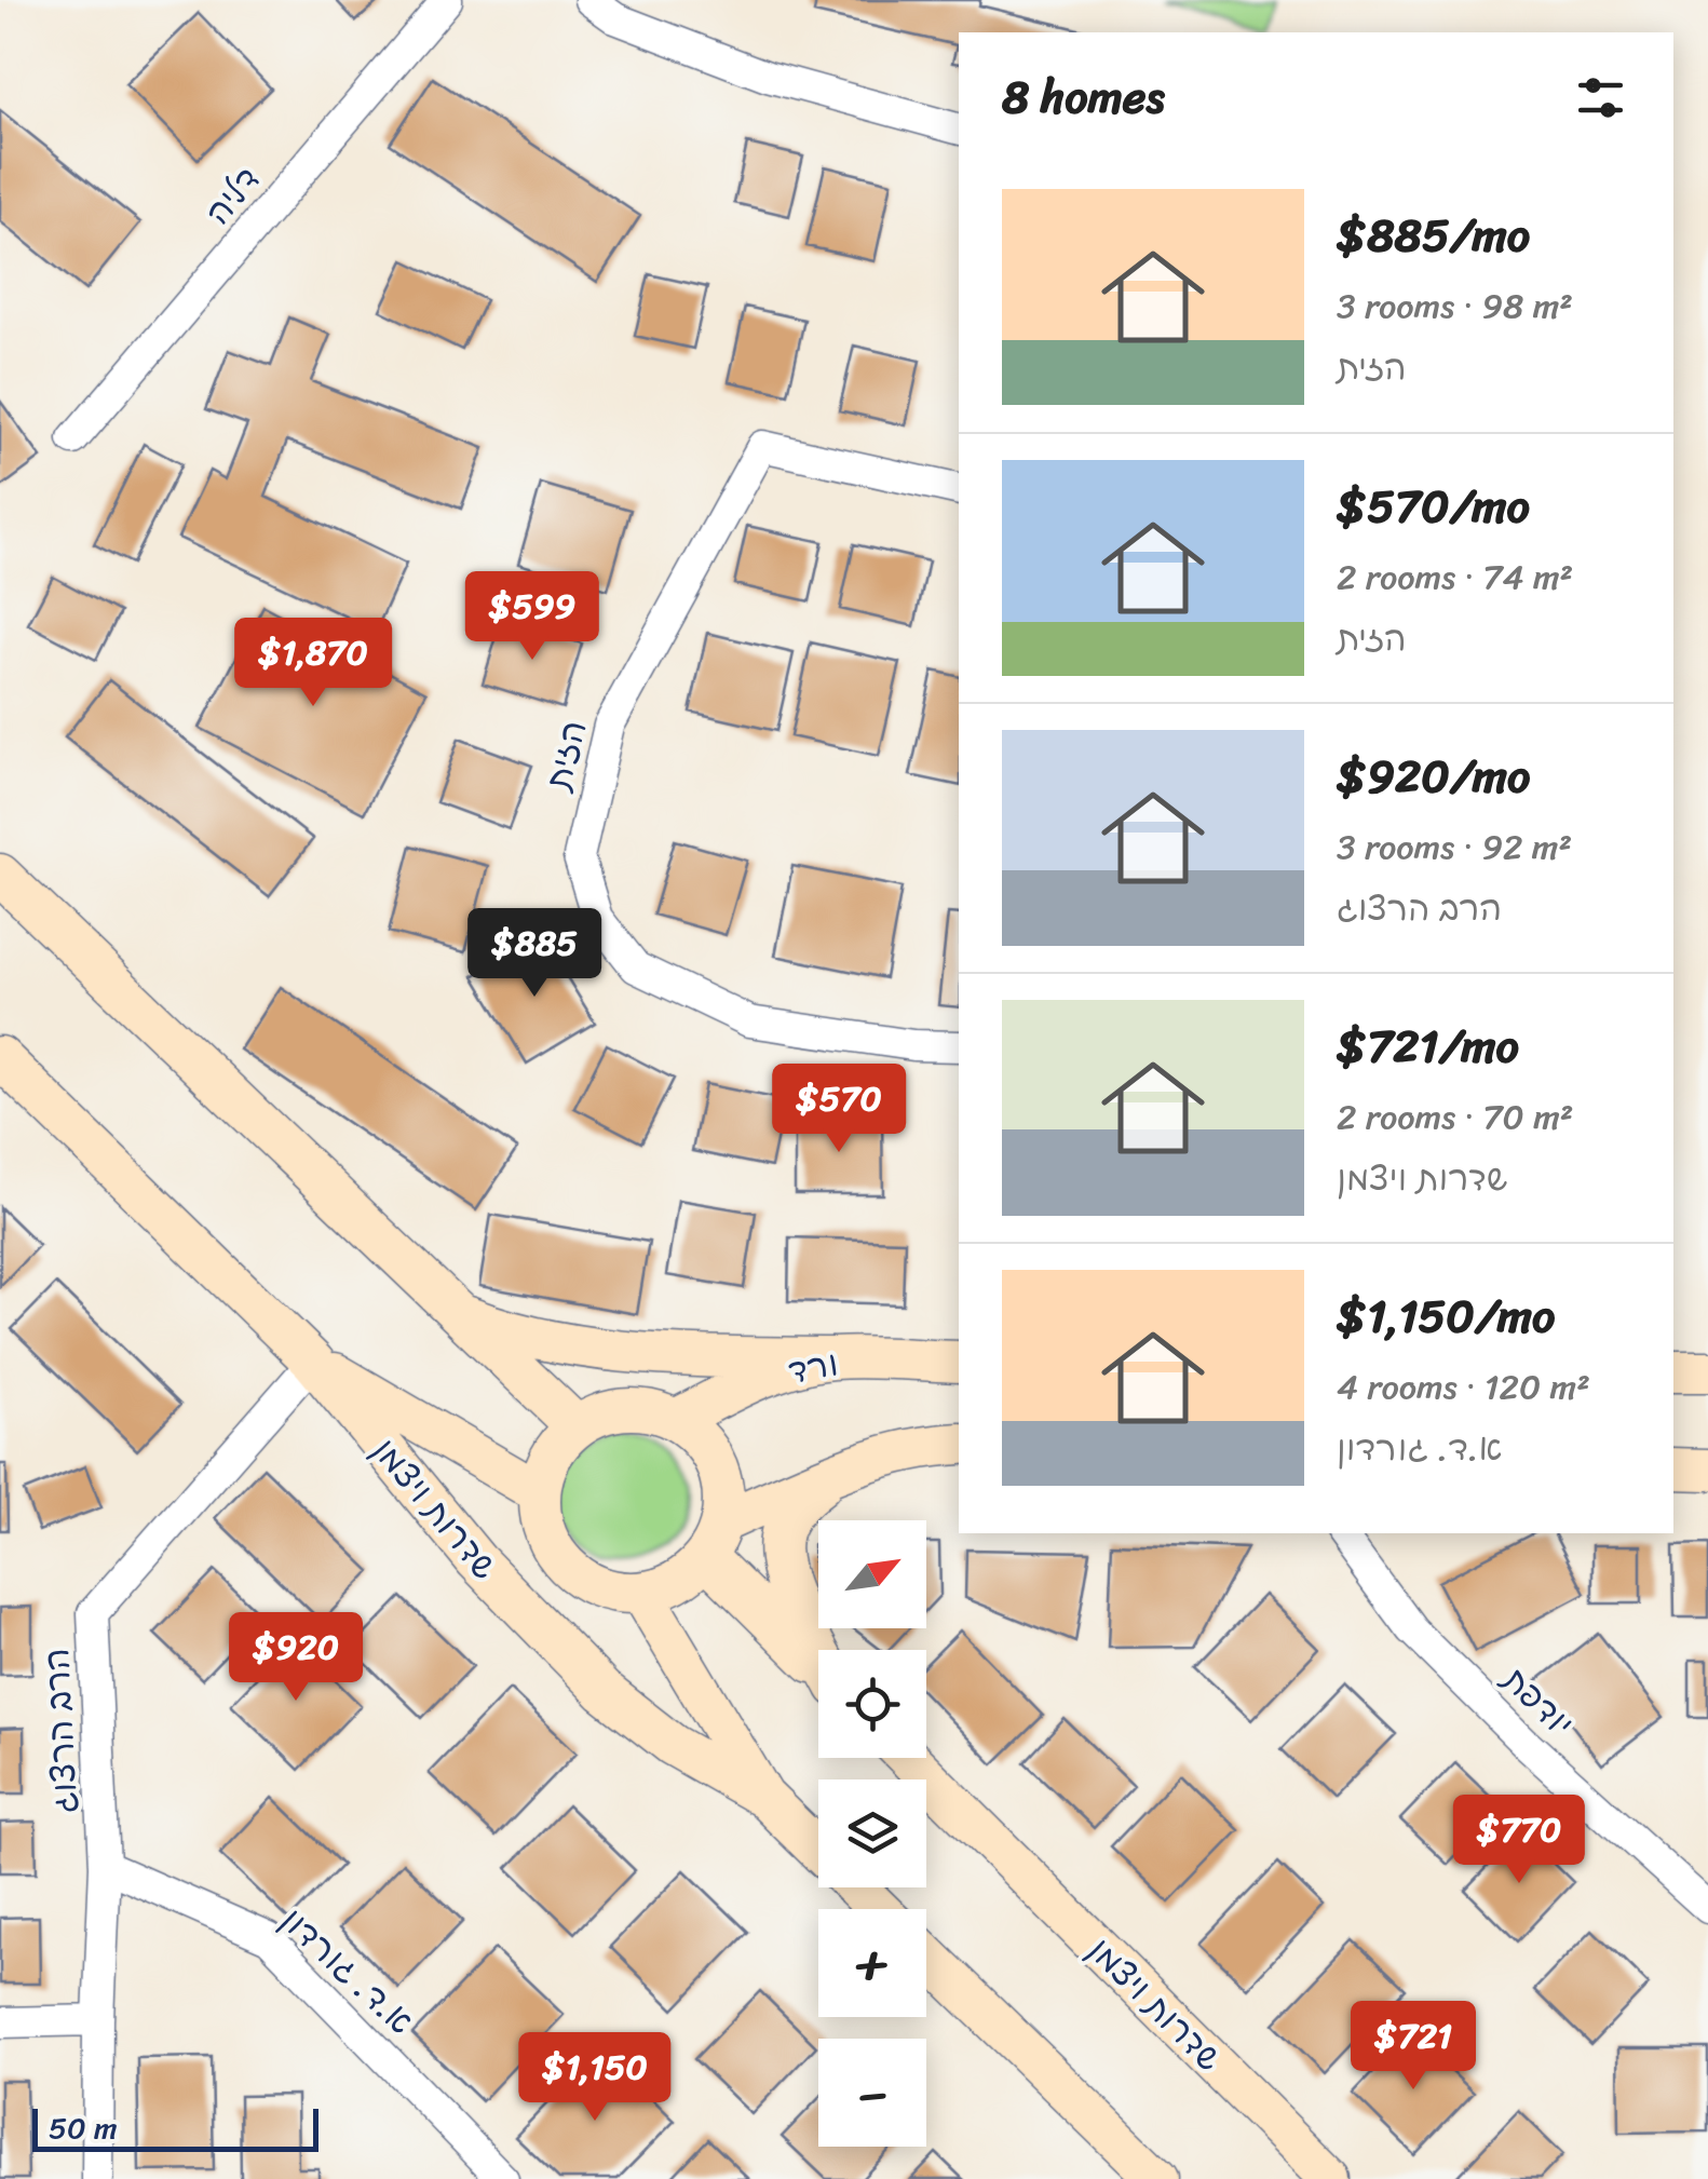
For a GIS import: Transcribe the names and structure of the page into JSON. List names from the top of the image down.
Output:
{
  "streets": {
    "street": [
      "דליה",
      "הזית",
      "ורד",
      "שדרות ויצמן",
      "יודפת",
      "הרב הרצוג",
      "א.ד. גורדון"
    ]
  },
  "crossings": [
    ["שדרות ויצמן", "הרב הרצוג"],
    ["הרב הרצוג", "א.ד. גורדון"]
  ],
  "scale_bar": "50 m",
  "north": "top right",
  "page": {
    "heading": "8 homes",
    "list": [
      {
        "name": "$885/mo",
        "note": "3 rooms · 98 m² · הזית"
      },
      {
        "name": "$570/mo",
        "note": "2 rooms · 74 m² · הזית"
      },
      {
        "name": "$920/mo",
        "note": "3 rooms · 92 m² · הרב הרצוג"
      },
      {
        "name": "$721/mo",
        "note": "2 rooms · 70 m² · שדרות ויצמן"
      },
      {
        "name": "$1,150/mo",
        "note": "4 rooms · 120 m² · א.ד. גורדון"
      }
    ],
    "price": [
      "$599",
      "$1,870",
      "$885",
      "$570",
      "$920",
      "$770",
      "$721",
      "$1,150"
    ],
    "map_buttons": ["+", "−"],
    "scale": "50 m"
  }
}
